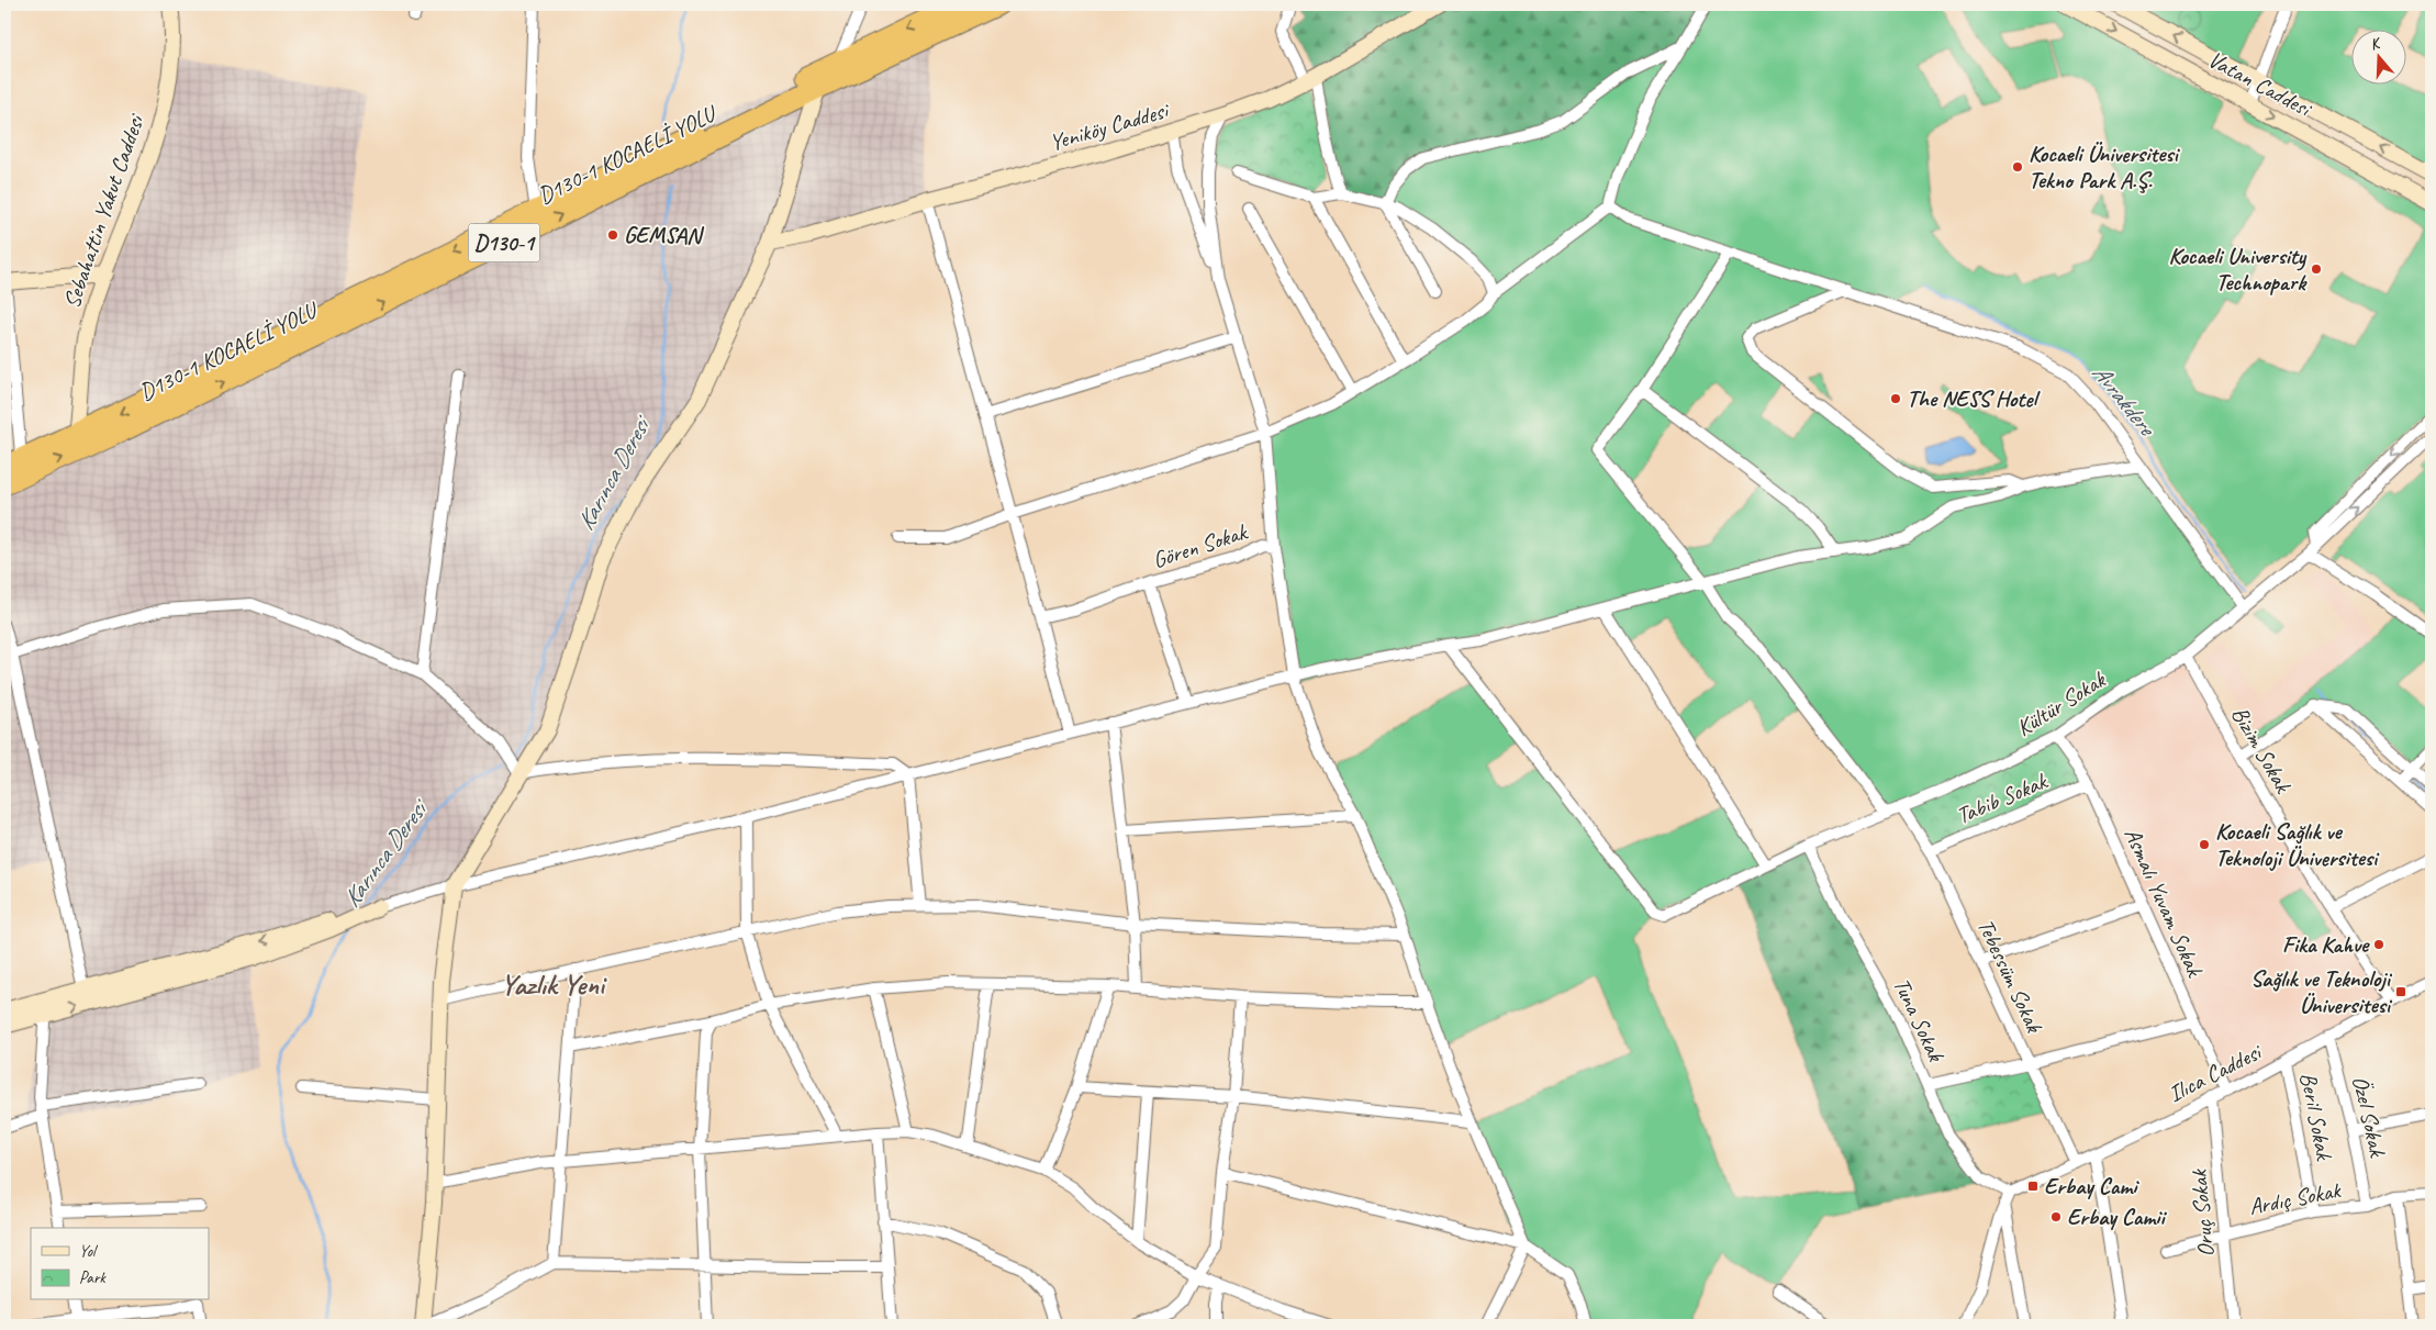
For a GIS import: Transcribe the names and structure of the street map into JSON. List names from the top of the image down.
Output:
{
  "streets": {
    "highway": ["D130-1 KOCAELİ YOLU", "D130-1"],
    "street": [
      "Vatan Caddesi",
      "Yeniköy Caddesi",
      "Sebahattin Yakut Caddesi",
      "Gören Sokak",
      "Kültür Sokak",
      "Bizim Sokak",
      "Tabib Sokak",
      "Asmalı Yuvam Sokak",
      "Tebessüm Sokak",
      "Tuna Sokak",
      "Ilıca Caddesi",
      "Beril Sokak",
      "Özel Sokak",
      "Ardıç Sokak",
      "Oruç Sokak"
    ]
  },
  "crossings": [
    ["D130-1 KOCAELİ YOLU", "D130-1"],
    ["Sebahattin Yakut Caddesi", "D130-1"],
    ["Kültür Sokak", "Bizim Sokak"],
    ["Kültür Sokak", "Asmalı Yuvam Sokak"],
    ["Kültür Sokak", "Tebessüm Sokak"],
    ["Kültür Sokak", "Tuna Sokak"],
    ["Bizim Sokak", "Ilıca Caddesi"],
    ["Tabib Sokak", "Asmalı Yuvam Sokak"],
    ["Tabib Sokak", "Tebessüm Sokak"],
    ["Asmalı Yuvam Sokak", "Ilıca Caddesi"],
    ["Tebessüm Sokak", "Ilıca Caddesi"],
    ["Tuna Sokak", "Ilıca Caddesi"],
    ["Ilıca Caddesi", "Beril Sokak"],
    ["Ilıca Caddesi", "Özel Sokak"],
    ["Ilıca Caddesi", "Oruç Sokak"],
    ["Beril Sokak", "Ardıç Sokak"],
    ["Özel Sokak", "Ardıç Sokak"],
    ["Ardıç Sokak", "Oruç Sokak"]
  ],
  "districts": ["Yazlık Yeni"],
  "water": ["Avrakdere", "Karınca Deresi"],
  "places": {
    "other": [
      "Kocaeli Üniversitesi Tekno Park A.Ş.",
      "GEMSAN",
      "Kocaeli University Technopark",
      "The NESS Hotel",
      "Kocaeli Sağlık ve Teknoloji Üniversitesi",
      "Fika Kahve",
      "Erbay Camii"
    ],
    "transit": ["Sağlık ve Teknoloji Üniversitesi", "Erbay Cami"]
  },
  "legend": ["Yol", "Park"],
  "north": "top"
}
